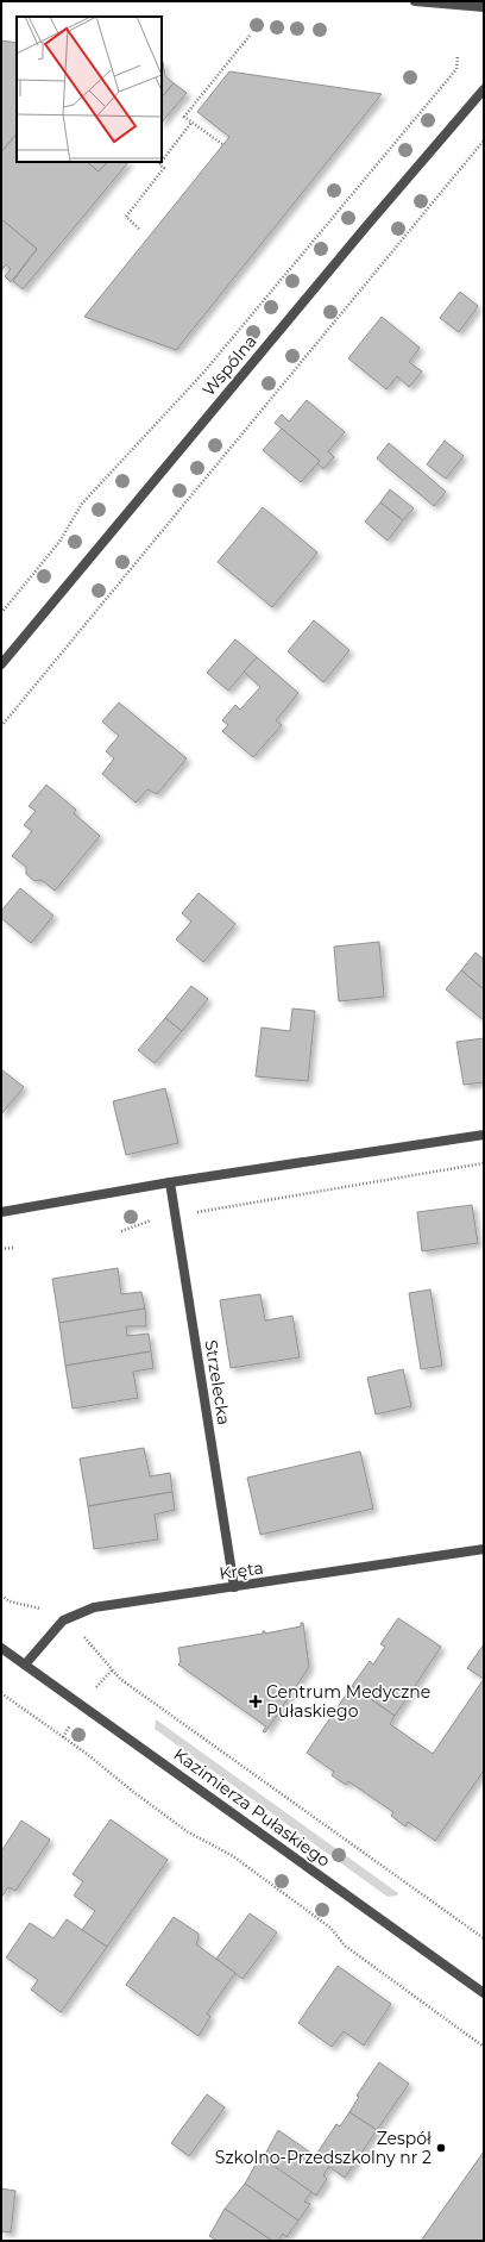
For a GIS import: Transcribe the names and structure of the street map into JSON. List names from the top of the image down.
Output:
{
  "streets": {
    "street": [
      "Wspólna",
      "Strzelecka",
      "Kręta",
      "Kazimierza Pułaskiego"
    ]
  },
  "crossings": [
    ["Strzelecka", "Kręta"],
    ["Kręta", "Kazimierza Pułaskiego"]
  ],
  "places": {
    "health": ["Centrum Medyczne Pułaskiego"],
    "other": ["Zespół Szkolno-Przedszkolny nr 2"]
  }
}
